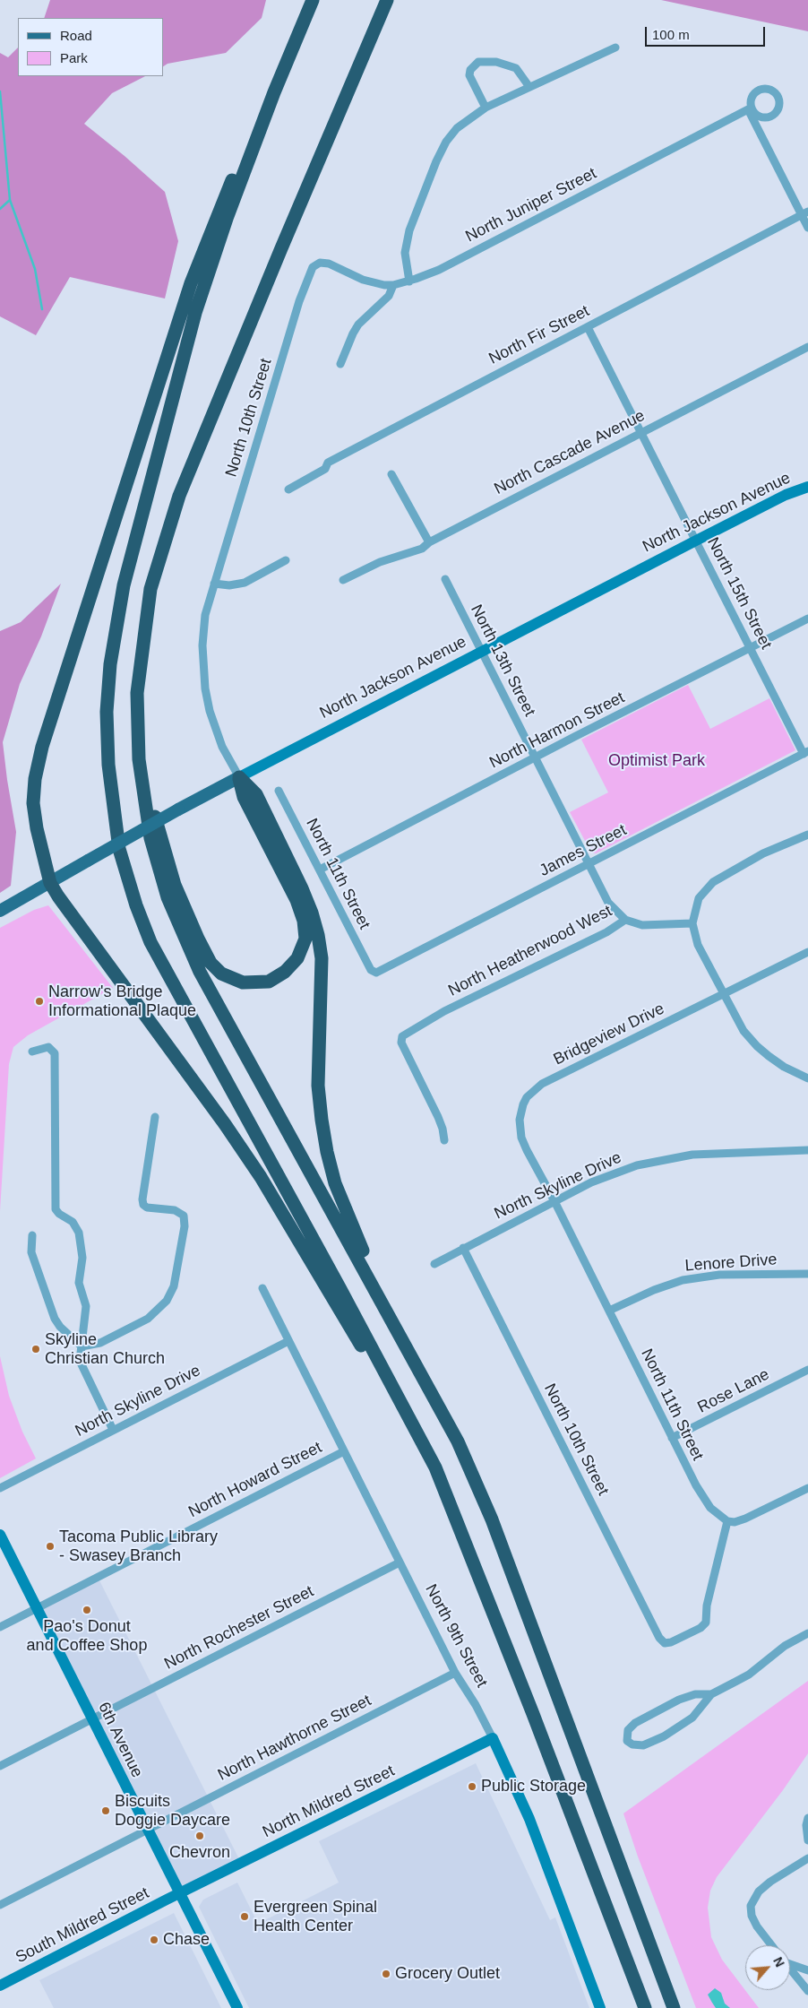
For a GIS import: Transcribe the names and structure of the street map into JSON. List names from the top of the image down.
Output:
{
  "streets": {
    "main road": [
      "North Jackson Avenue",
      "North 9th Street",
      "6th Avenue",
      "North Mildred Street",
      "South Mildred Street"
    ],
    "street": [
      "North Juniper Street",
      "North Fir Street",
      "North 10th Street",
      "North Cascade Avenue",
      "North 15th Street",
      "North 13th Street",
      "North Harmon Street",
      "James Street",
      "North 11th Street",
      "North Heatherwood West",
      "Bridgeview Drive",
      "North Skyline Drive",
      "Lenore Drive",
      "Rose Lane",
      "North Howard Street",
      "North Rochester Street",
      "North Hawthorne Street"
    ]
  },
  "crossings": [
    ["North Juniper Street", "North Fir Street"],
    ["North Juniper Street", "North 10th Street"],
    ["North Fir Street", "North 15th Street"],
    ["North 10th Street", "North Jackson Avenue"],
    ["North 10th Street", "North 11th Street"],
    ["North 10th Street", "North Skyline Drive"],
    ["North Cascade Avenue", "North 15th Street"],
    ["North Jackson Avenue", "North 15th Street"],
    ["North Jackson Avenue", "North 13th Street"],
    ["North 15th Street", "North Harmon Street"],
    ["North 15th Street", "James Street"],
    ["North 13th Street", "North Harmon Street"],
    ["North 13th Street", "James Street"],
    ["North 13th Street", "North Heatherwood West"],
    ["North Harmon Street", "North 11th Street"],
    ["James Street", "North 11th Street"],
    ["North 11th Street", "Bridgeview Drive"],
    ["North 11th Street", "North Skyline Drive"],
    ["North 11th Street", "Lenore Drive"],
    ["North 11th Street", "Rose Lane"],
    ["Bridgeview Drive", "North Skyline Drive"],
    ["North Skyline Drive", "North 9th Street"],
    ["North Howard Street", "North 9th Street"],
    ["North Howard Street", "6th Avenue"],
    ["North Rochester Street", "North 9th Street"],
    ["North Rochester Street", "6th Avenue"],
    ["North 9th Street", "North Hawthorne Street"],
    ["North 9th Street", "North Mildred Street"],
    ["North Hawthorne Street", "6th Avenue"],
    ["6th Avenue", "North Mildred Street"],
    ["6th Avenue", "South Mildred Street"],
    ["North Mildred Street", "South Mildred Street"]
  ],
  "parks": ["Optimist Park"],
  "places": [
    "Narrow's Bridge Informational Plaque",
    "Skyline Christian Church",
    "Tacoma Public Library - Swasey Branch",
    "Pao's Donut and Coffee Shop",
    "Public Storage",
    "Biscuits Doggie Daycare",
    "Chevron",
    "Evergreen Spinal Health Center",
    "Chase",
    "Grocery Outlet"
  ],
  "legend": ["Road", "Park"],
  "scale_bar": "100 m",
  "north": "top right"
}
